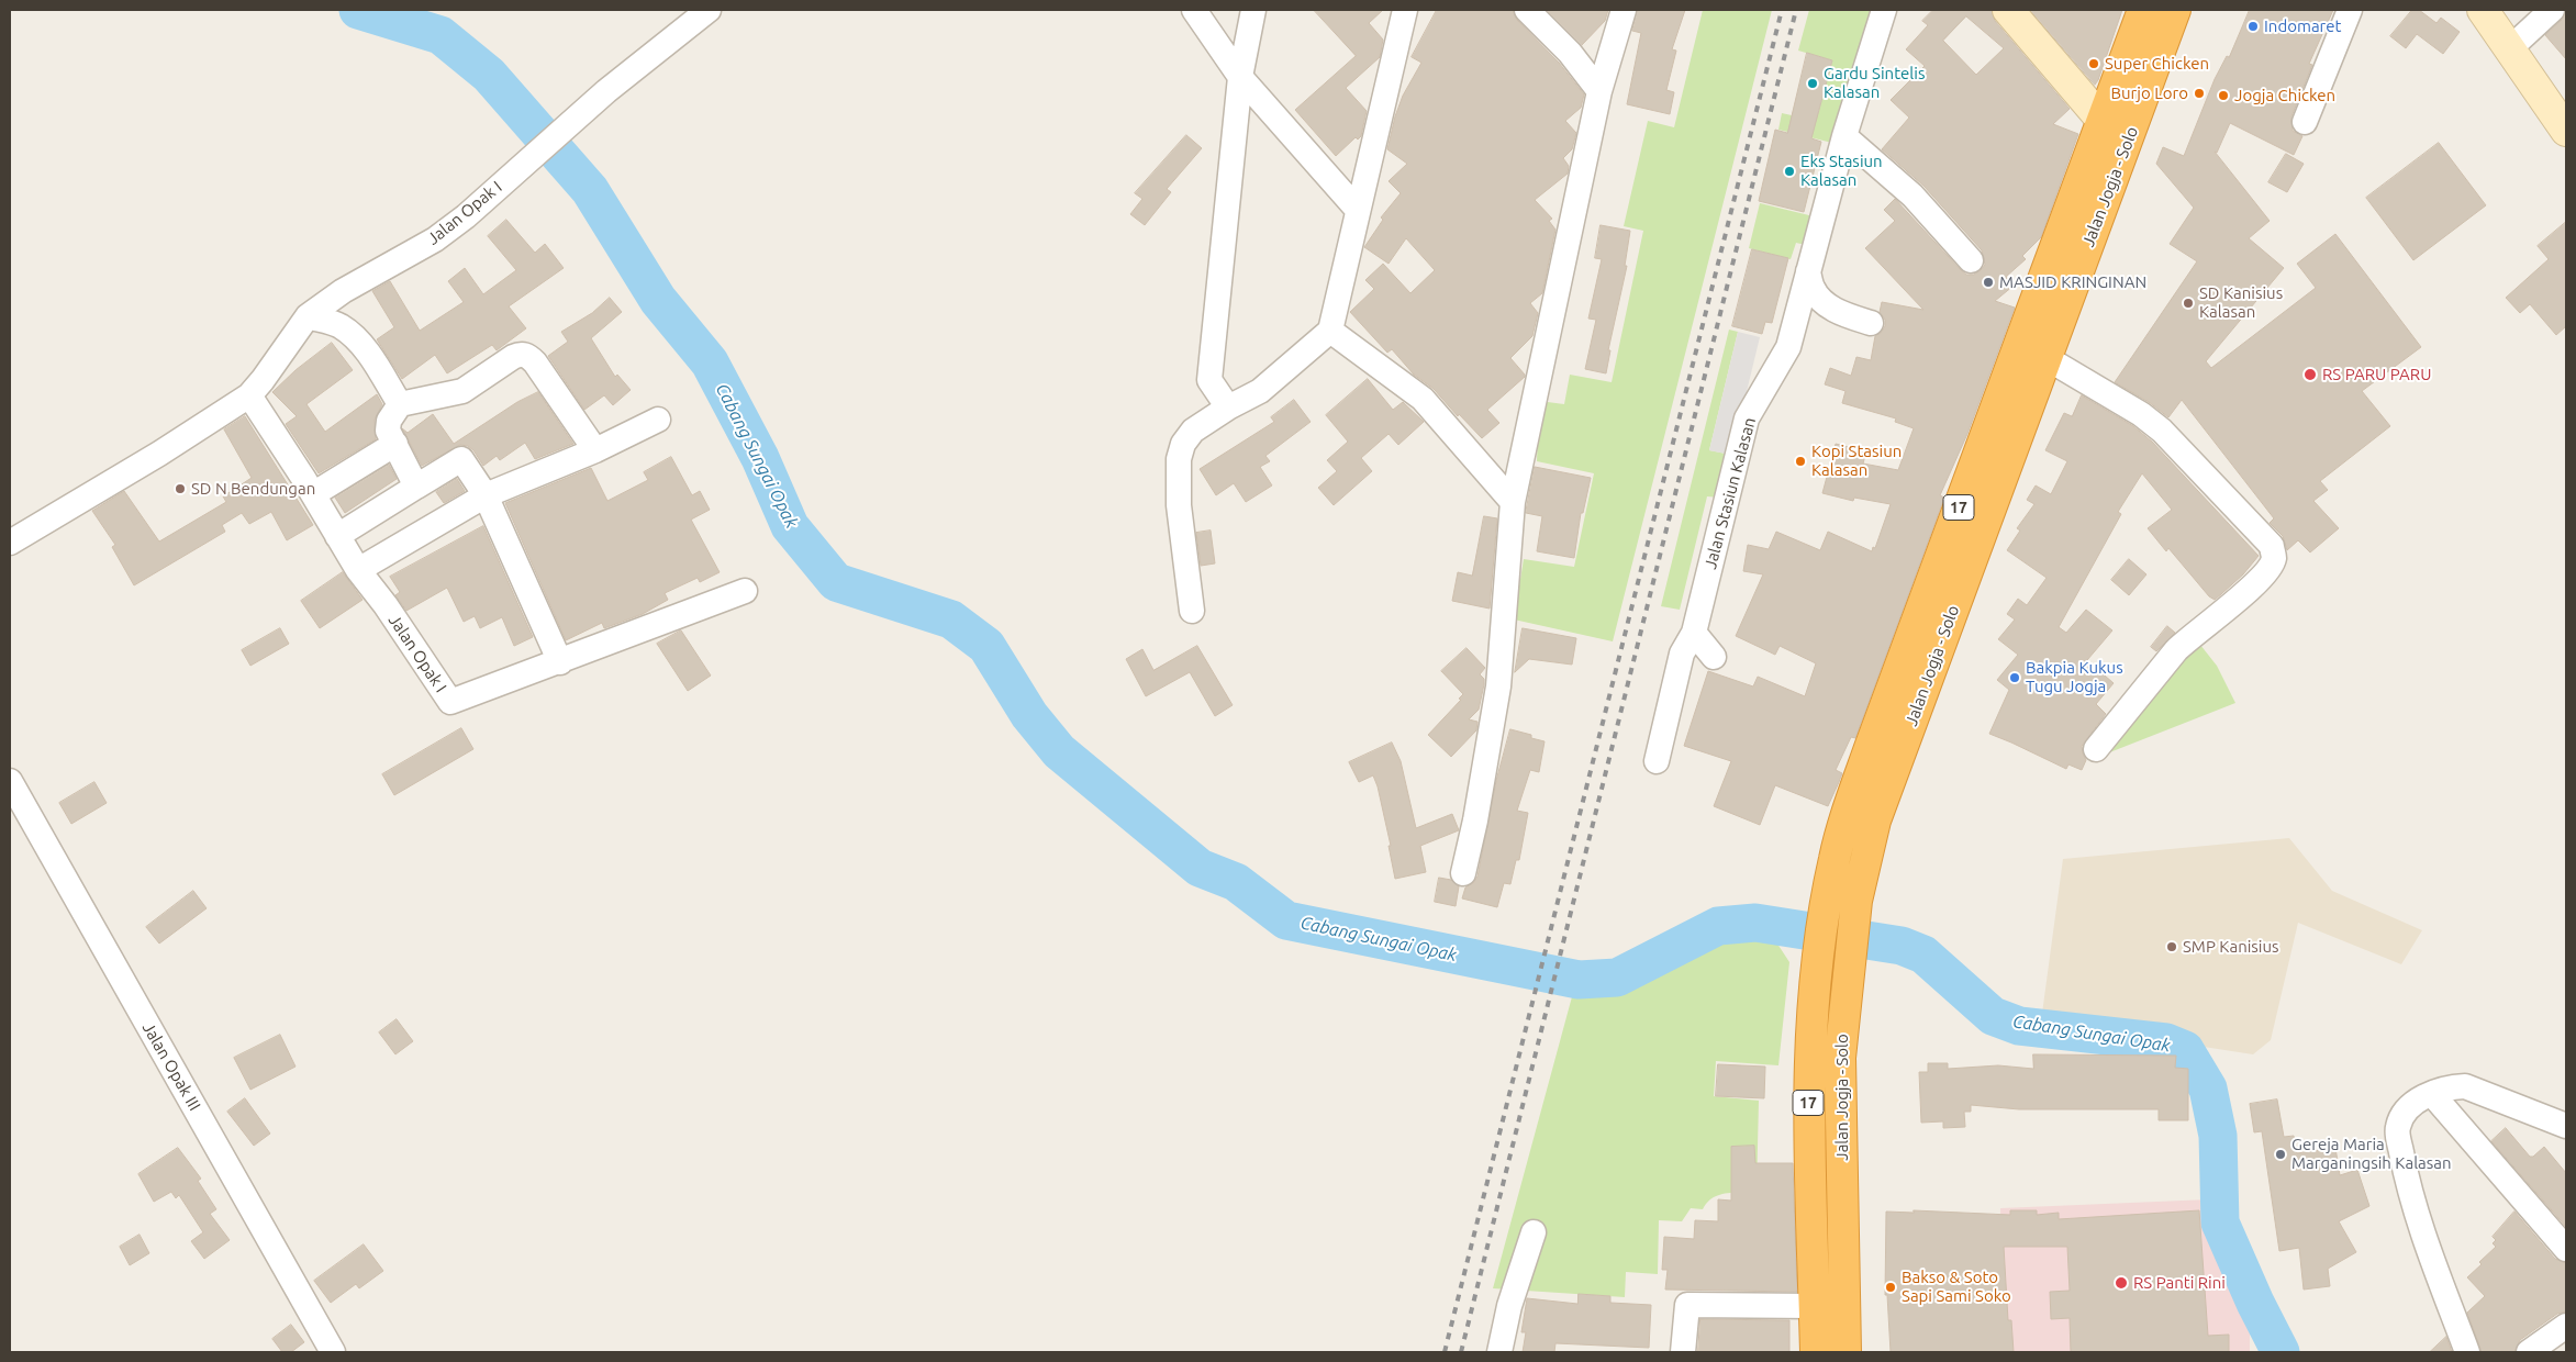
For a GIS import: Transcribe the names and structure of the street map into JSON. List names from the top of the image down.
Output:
{
  "streets": {
    "highway": ["Jalan Jogja - Solo", "17"],
    "street": ["Jalan Opak I", "Jalan Stasiun Kalasan", "Jalan Opak III"]
  },
  "water": ["Cabang Sungai Opak"],
  "places": [
    "Indomaret",
    "Super Chicken",
    "Gardu Sintelis Kalasan",
    "Burjo Loro",
    "Jogja Chicken",
    "Eks Stasiun Kalasan",
    "MASJID KRINGINAN",
    "SD Kanisius Kalasan",
    "RS PARU PARU",
    "Kopi Stasiun Kalasan",
    "SD N Bendungan",
    "Bakpia Kukus Tugu Jogja",
    "SMP Kanisius",
    "Gereja Maria Marganingsih Kalasan",
    "RS Panti Rini",
    "Bakso & Soto Sapi Sami Soko"
  ]
}
